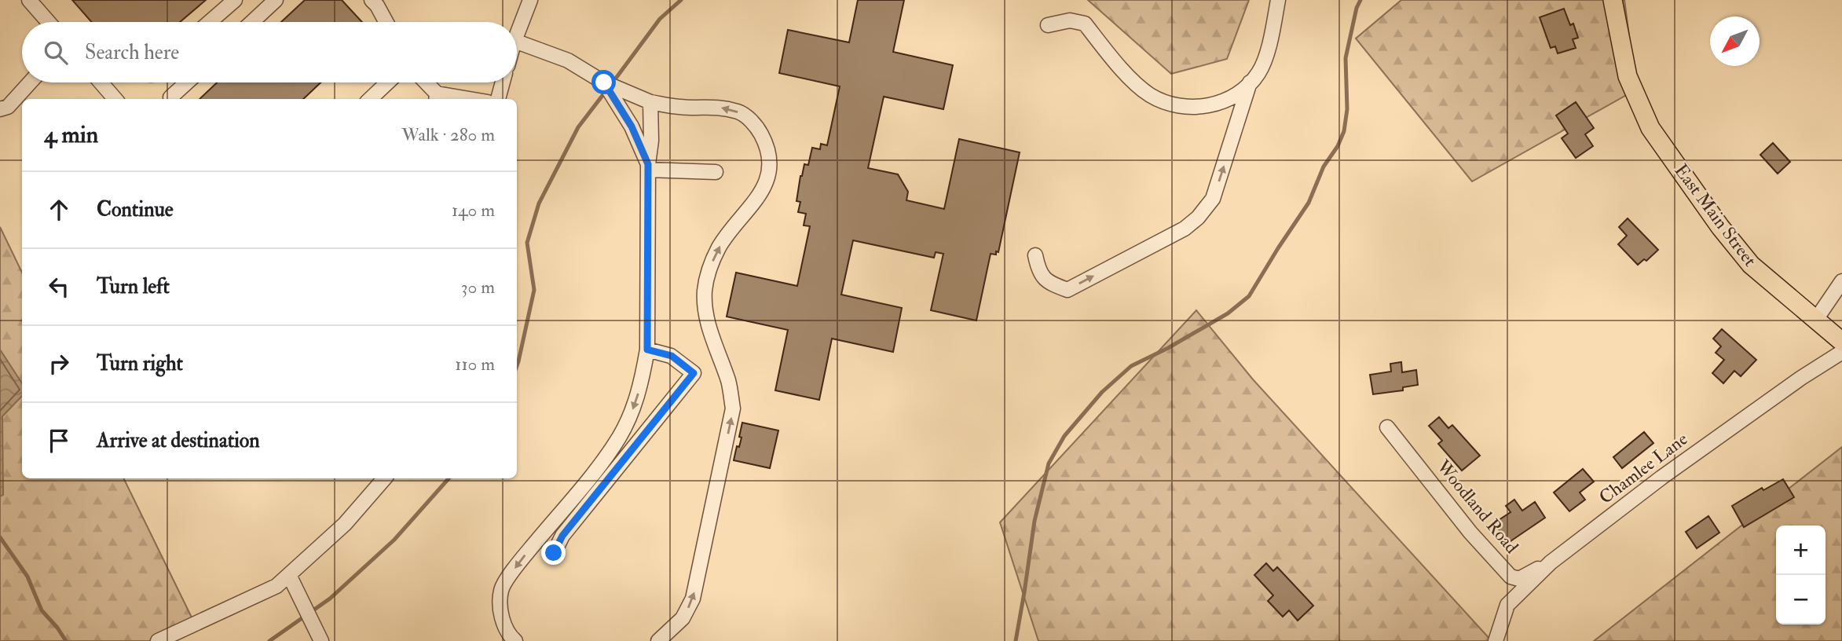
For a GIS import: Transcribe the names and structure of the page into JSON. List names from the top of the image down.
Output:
{
  "streets": {
    "main road": ["East Main Street"],
    "street": ["Chamlee Lane", "Woodland Road"]
  },
  "crossings": [
    ["Chamlee Lane", "Woodland Road"]
  ],
  "north": "bottom left",
  "page": {
    "search": "Search here",
    "heading": ["4 min", "Walk · 280 m"],
    "list": [
      ["Continue", "140 m"],
      ["Turn left", "30 m"],
      ["Turn right", "110 m"],
      "Arrive at destination"
    ],
    "map_buttons": ["+", "−"]
  }
}
